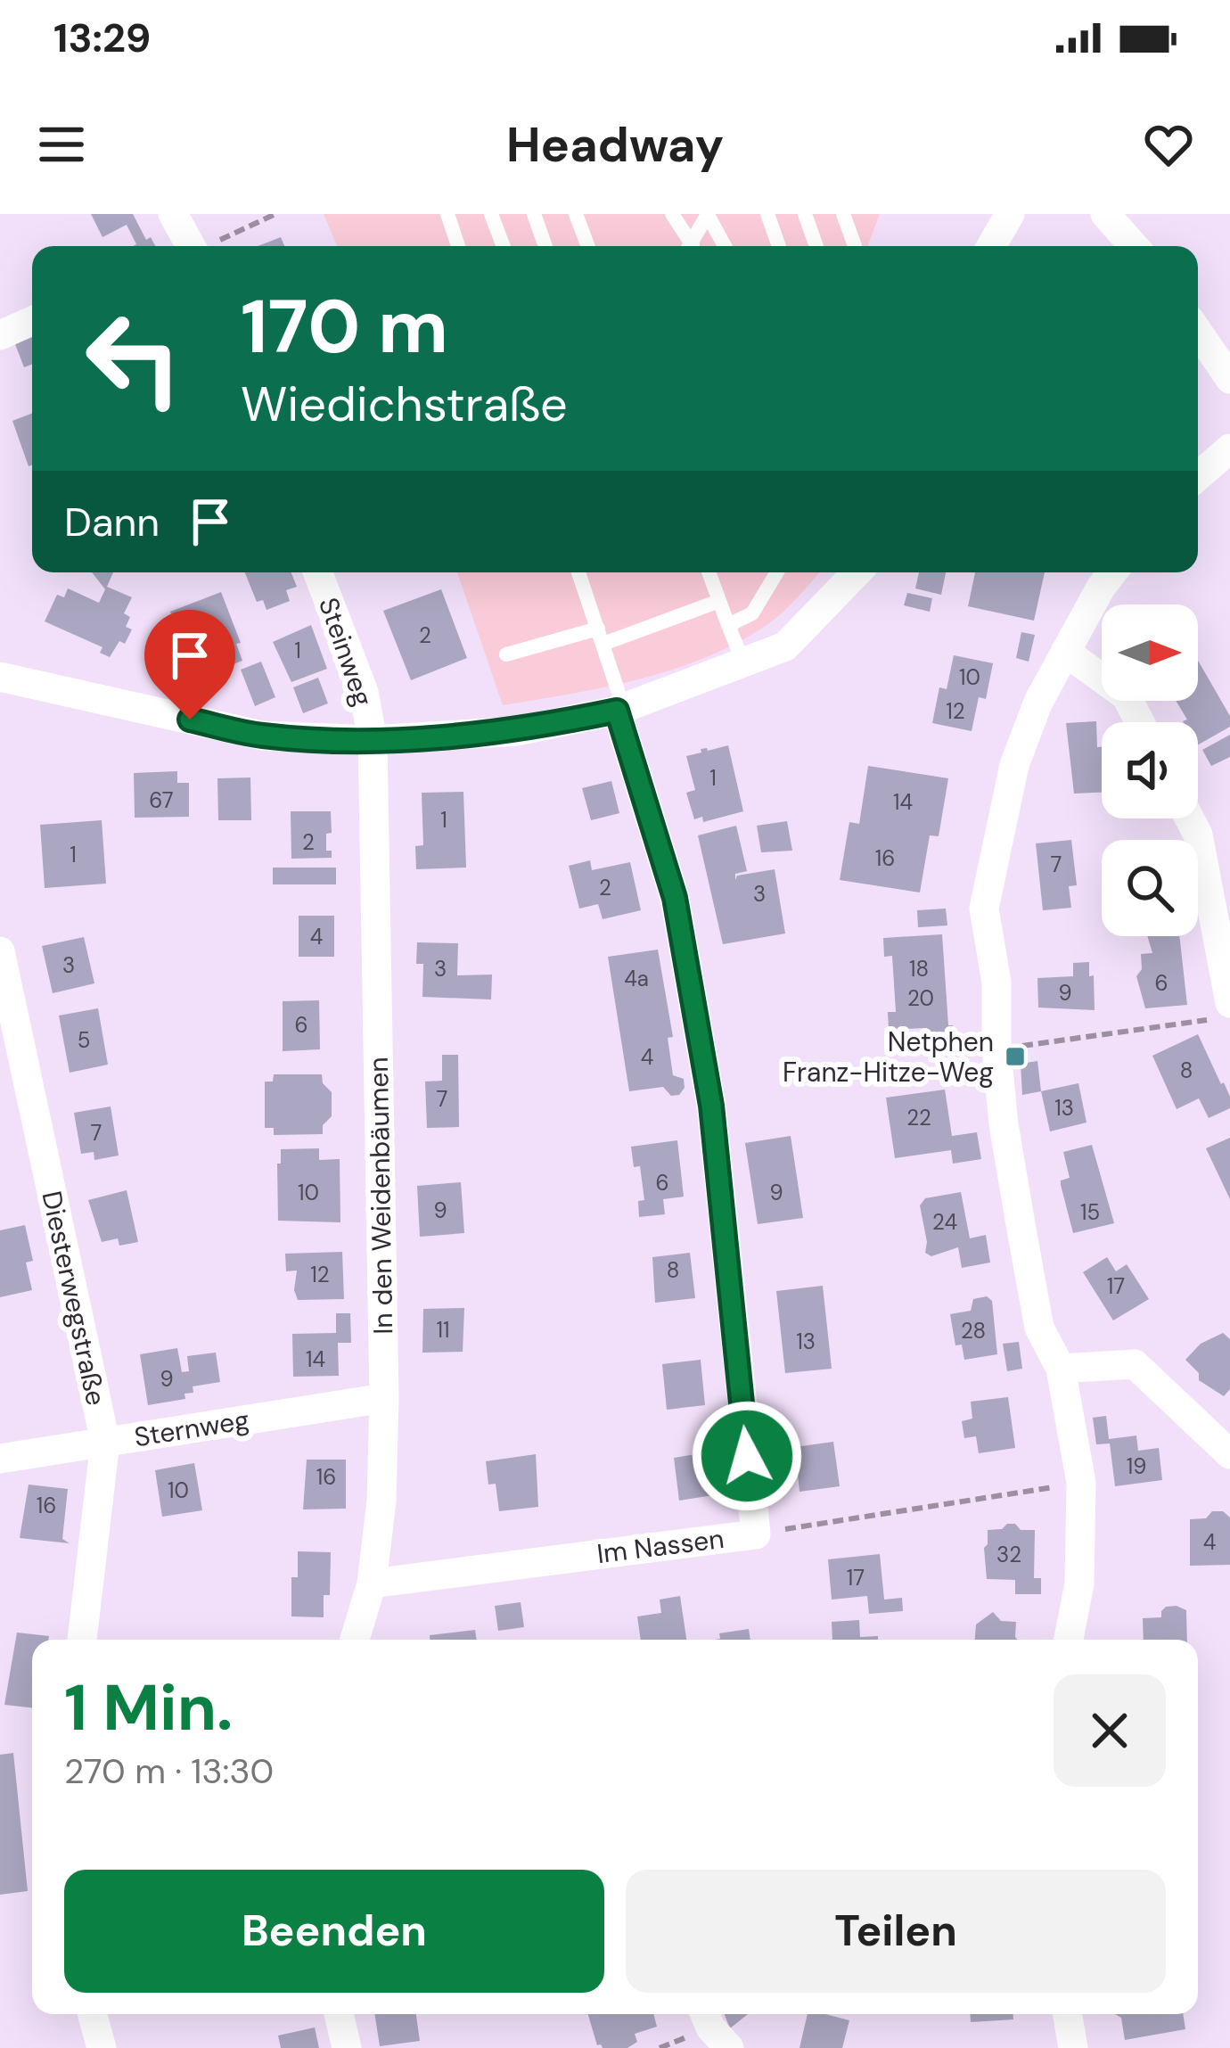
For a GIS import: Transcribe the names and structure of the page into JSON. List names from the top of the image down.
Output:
{
  "streets": {
    "street": [
      "Steinweg",
      "In den Weidenbäumen",
      "Diesterwegstraße",
      "Sternweg",
      "Im Nassen"
    ]
  },
  "crossings": [
    ["Steinweg", "In den Weidenbäumen"],
    ["In den Weidenbäumen", "Sternweg"],
    ["In den Weidenbäumen", "Im Nassen"],
    ["Diesterwegstraße", "Sternweg"]
  ],
  "places": {
    "transit": ["Netphen Franz-Hitze-Weg"]
  },
  "house_numbers": [
    "2",
    "1",
    "10",
    "12",
    "1",
    "67",
    "14",
    "1",
    "2",
    "1",
    "16",
    "7",
    "2",
    "3",
    "4",
    "3",
    "3",
    "18",
    "4a",
    "6",
    "9",
    "20",
    "6",
    "5",
    "4",
    "8",
    "7",
    "13",
    "22",
    "7",
    "6",
    "10",
    "9",
    "9",
    "15",
    "24",
    "8",
    "12",
    "17",
    "11",
    "28",
    "13",
    "14",
    "9",
    "19",
    "16",
    "10",
    "16",
    "4",
    "32",
    "17"
  ],
  "north": "right",
  "page": {
    "status": "13:29",
    "header": "Headway",
    "turn": ["170 m", "Wiedichstraße"],
    "then": "Dann",
    "heading": ["1 Min.", "270 m · 13:30"],
    "buttons": ["Beenden", "Teilen"]
  }
}
